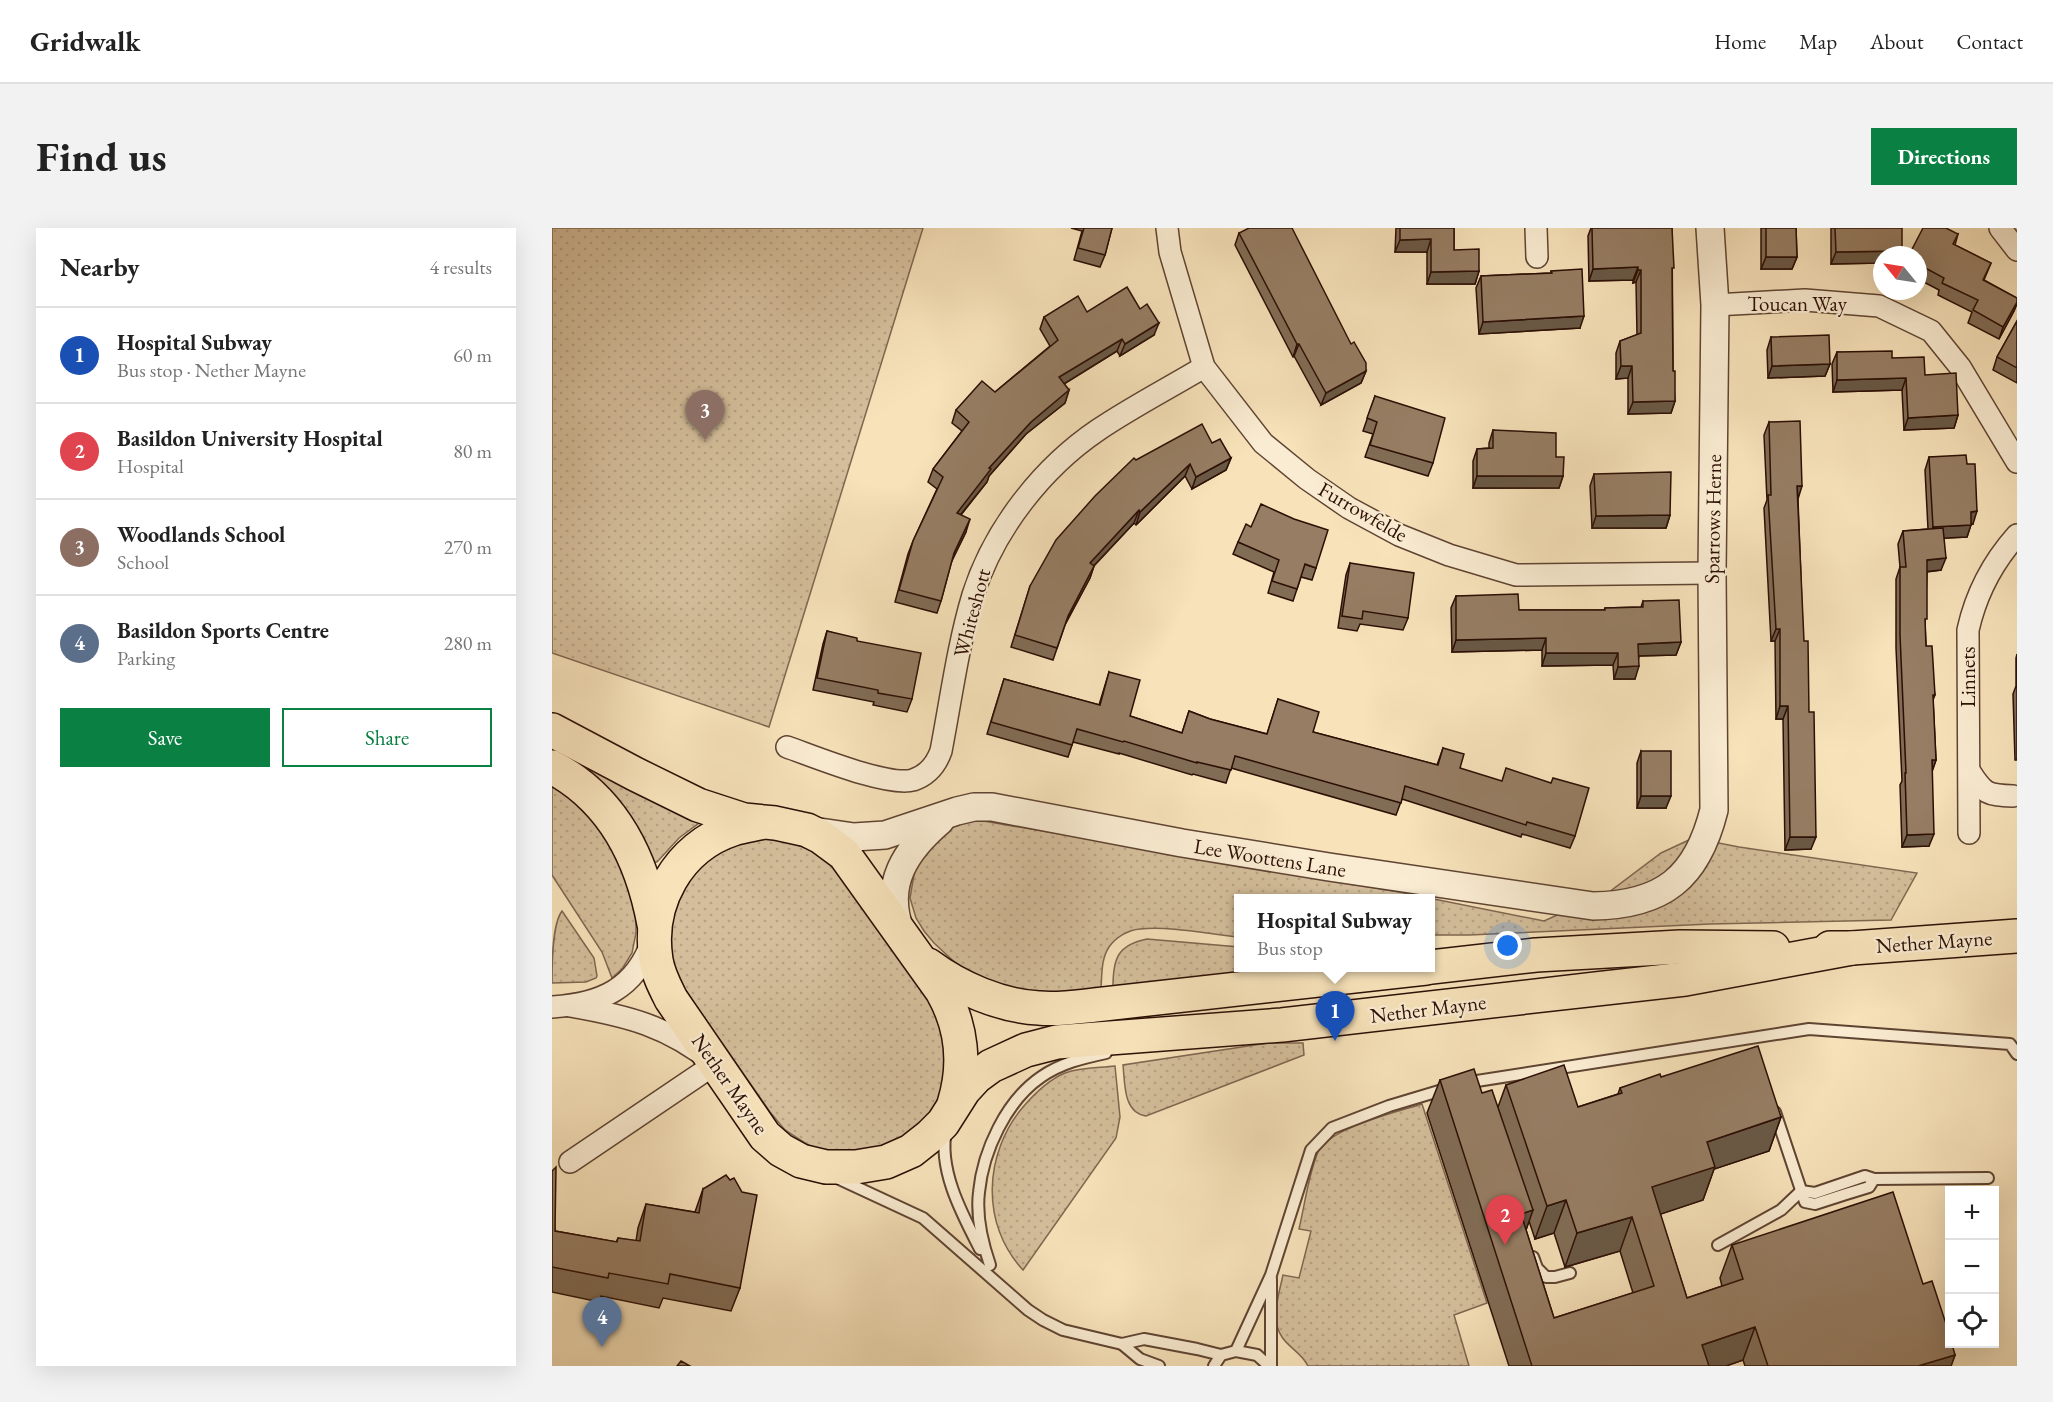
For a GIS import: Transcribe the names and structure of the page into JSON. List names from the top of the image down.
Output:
{
  "streets": {
    "main road": ["Nether Mayne"],
    "street": [
      "Toucan Way",
      "Furrowfelde",
      "Sparrows Herne",
      "Whiteshott",
      "Linnets",
      "Lee Woottens Lane"
    ]
  },
  "crossings": [
    ["Toucan Way", "Sparrows Herne"],
    ["Furrowfelde", "Sparrows Herne"],
    ["Furrowfelde", "Whiteshott"],
    ["Sparrows Herne", "Lee Woottens Lane"],
    ["Lee Woottens Lane", "Nether Mayne"]
  ],
  "north": "top left",
  "page": {
    "header": "Gridwalk",
    "nav": [
      "Home",
      "Map",
      "About",
      "Contact"
    ],
    "buttons": [
      "Directions",
      ["Save", "Share"]
    ],
    "title": "Find us",
    "heading": ["Nearby", "4 results"],
    "list": [
      {
        "mark": "1",
        "name": "Hospital Subway",
        "note": "Bus stop · Nether Mayne",
        "value": "60 m"
      },
      {
        "mark": "2",
        "name": "Basildon University Hospital",
        "note": "Hospital",
        "value": "80 m"
      },
      {
        "mark": "3",
        "name": "Woodlands School",
        "note": "School",
        "value": "270 m"
      },
      {
        "mark": "4",
        "name": "Basildon Sports Centre",
        "note": "Parking",
        "value": "280 m"
      }
    ],
    "pins": [
      "3",
      "1",
      "2",
      "4"
    ],
    "popup": ["Hospital Subway", "Bus stop"],
    "map_buttons": ["+", "−"]
  }
}
